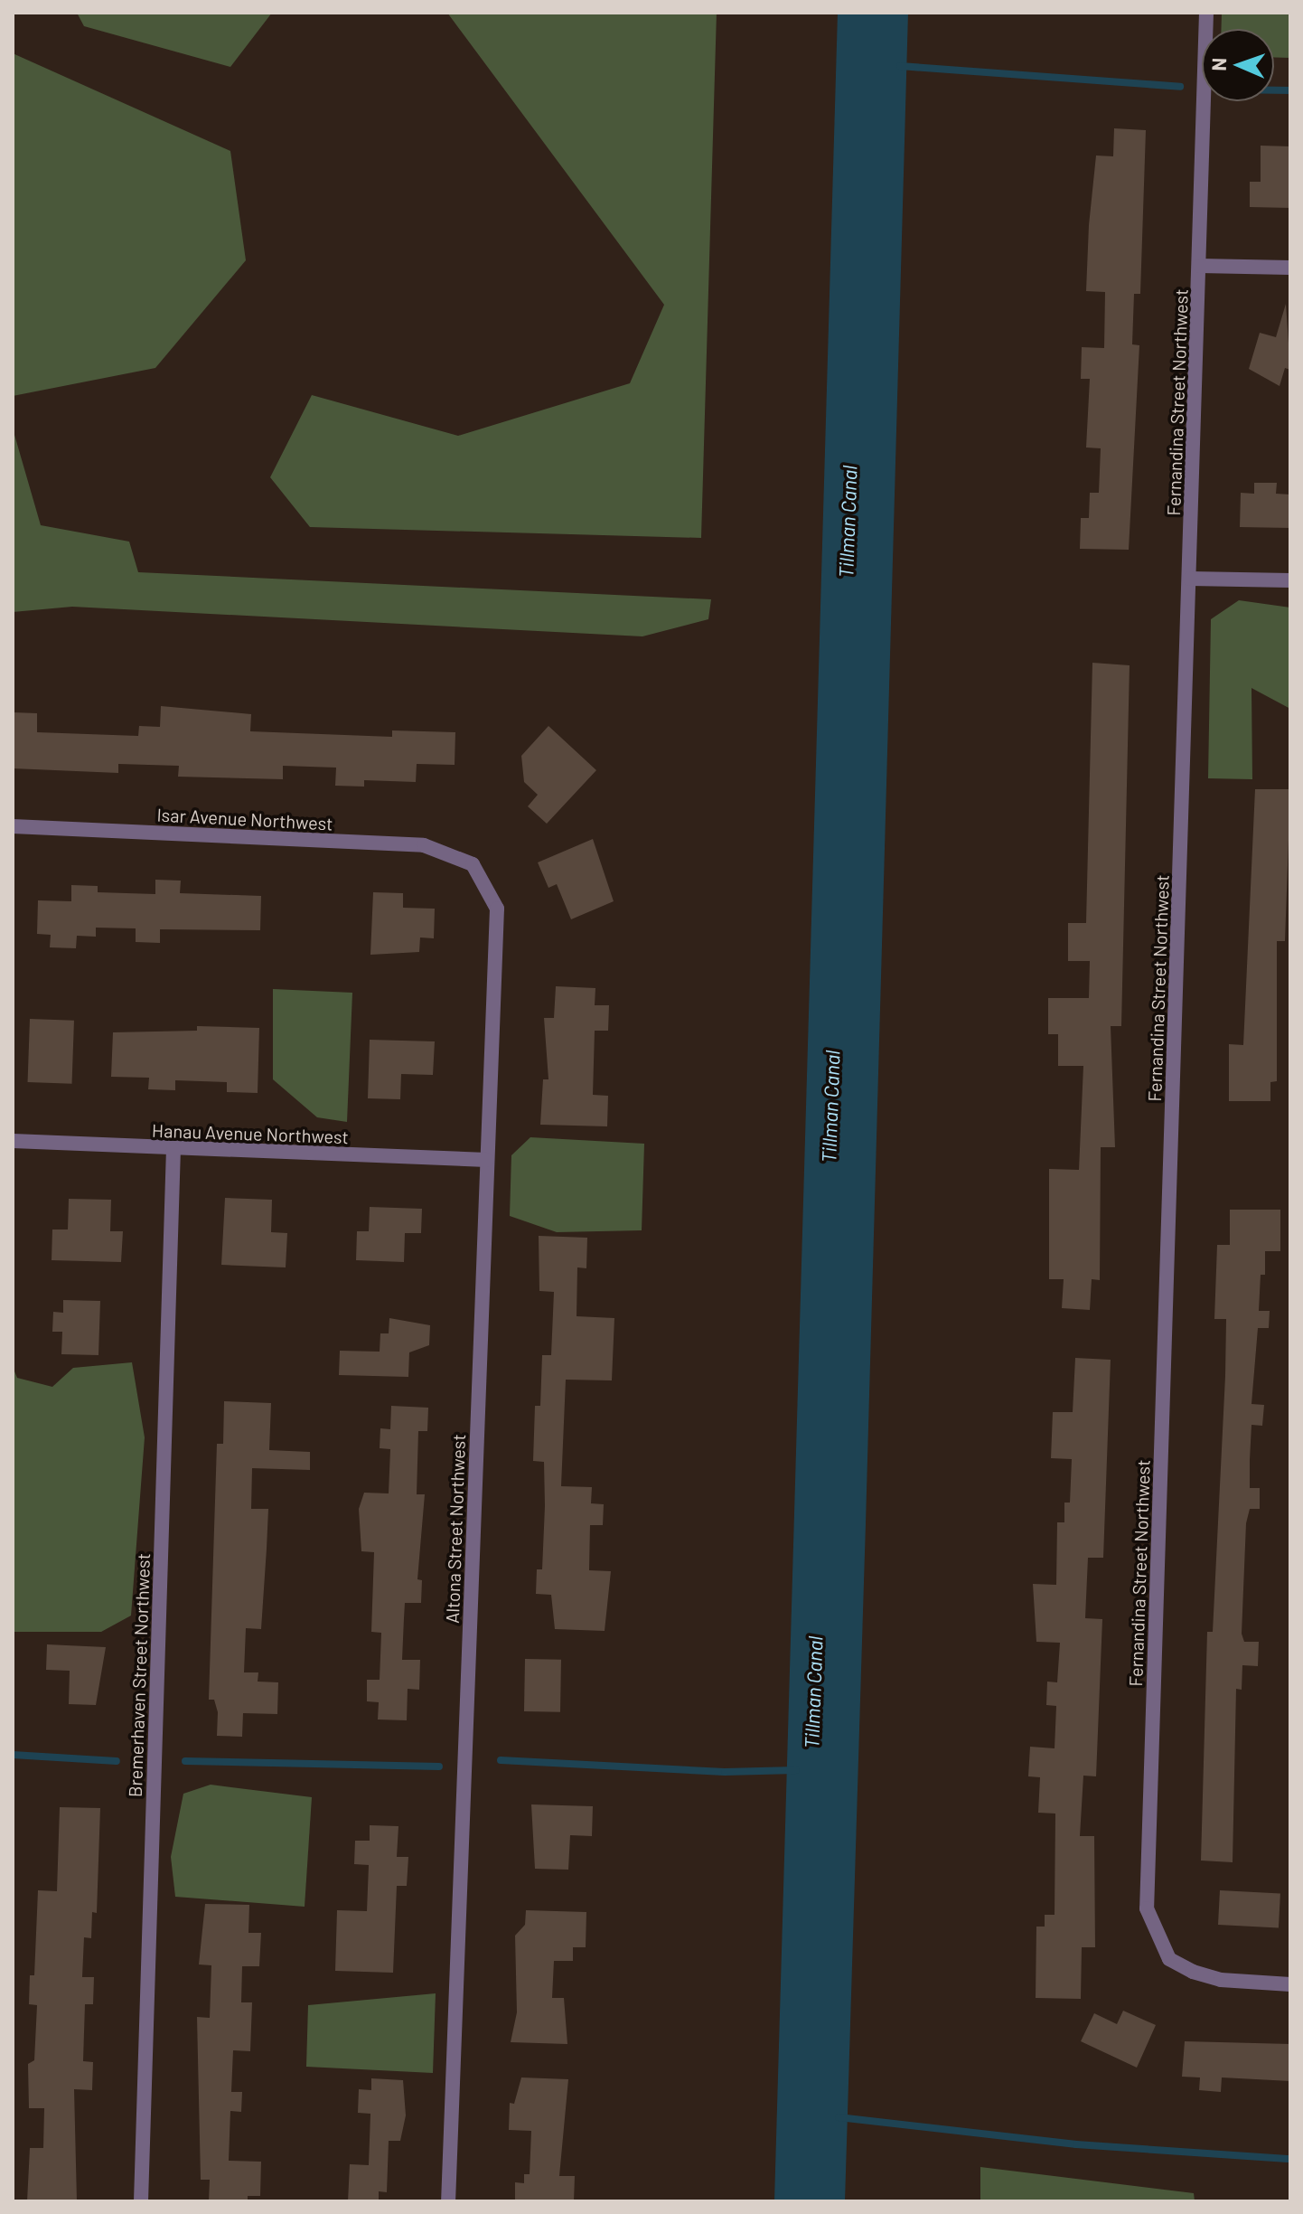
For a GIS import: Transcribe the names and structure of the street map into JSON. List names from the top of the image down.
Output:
{
  "streets": {
    "street": [
      "Fernandina Street Northwest",
      "Isar Avenue Northwest",
      "Hanau Avenue Northwest",
      "Altona Street Northwest",
      "Bremerhaven Street Northwest"
    ]
  },
  "crossings": [
    ["Isar Avenue Northwest", "Altona Street Northwest"],
    ["Hanau Avenue Northwest", "Altona Street Northwest"],
    ["Hanau Avenue Northwest", "Bremerhaven Street Northwest"]
  ],
  "water": ["Tillman Canal"],
  "north": "left"
}
